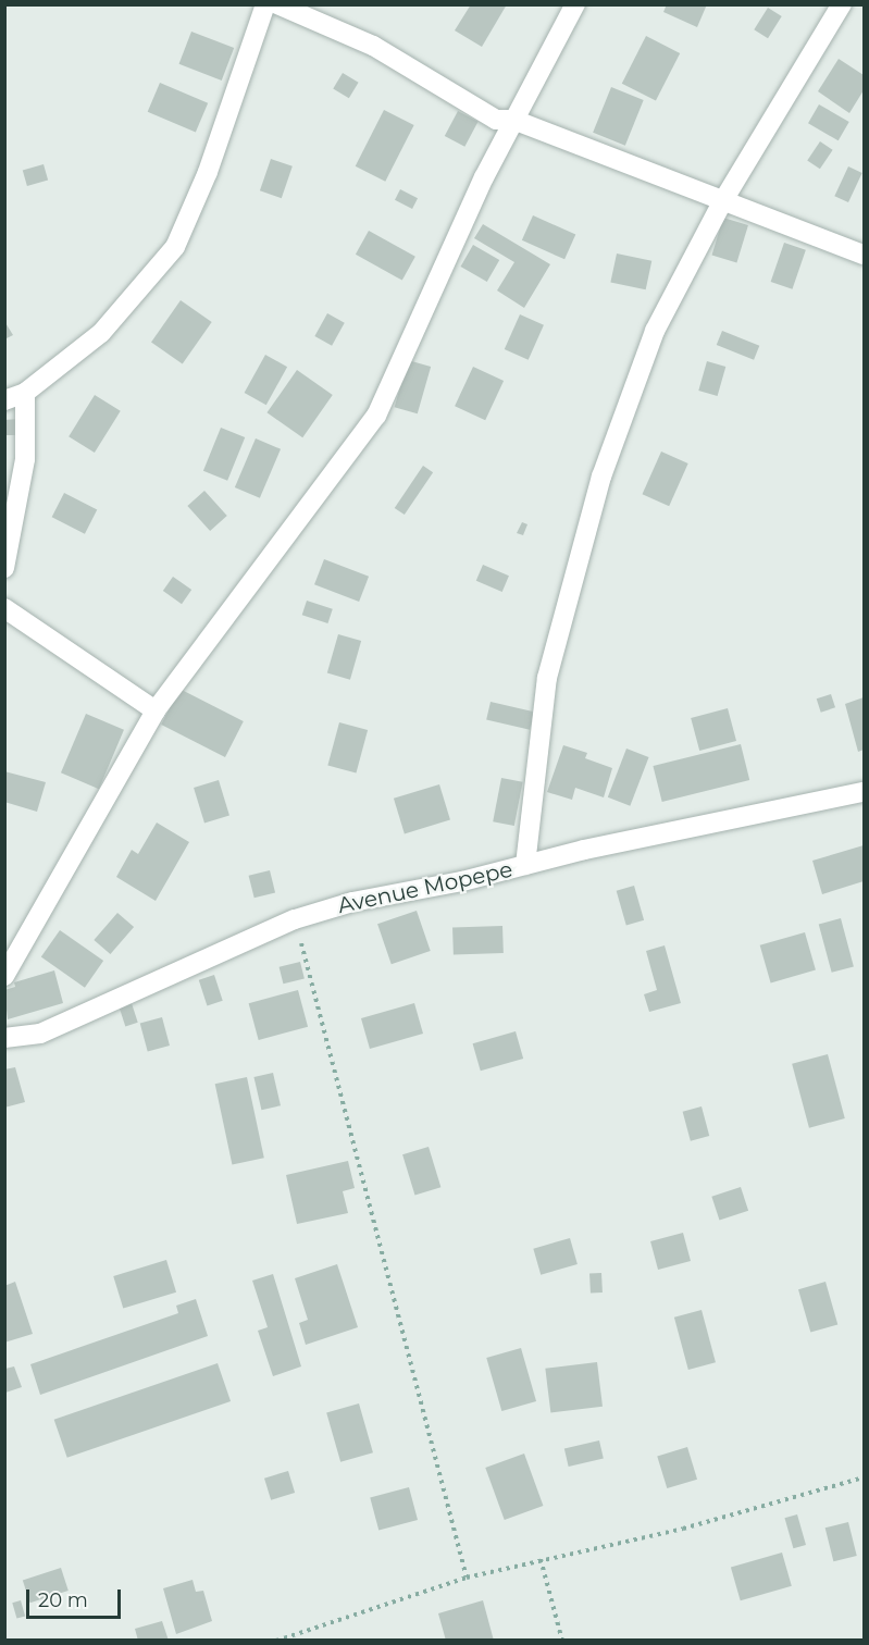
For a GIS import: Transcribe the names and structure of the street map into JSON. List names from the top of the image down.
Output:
{
  "streets": {
    "street": ["Avenue Mopepe"]
  },
  "scale_bar": "20 m"
}
